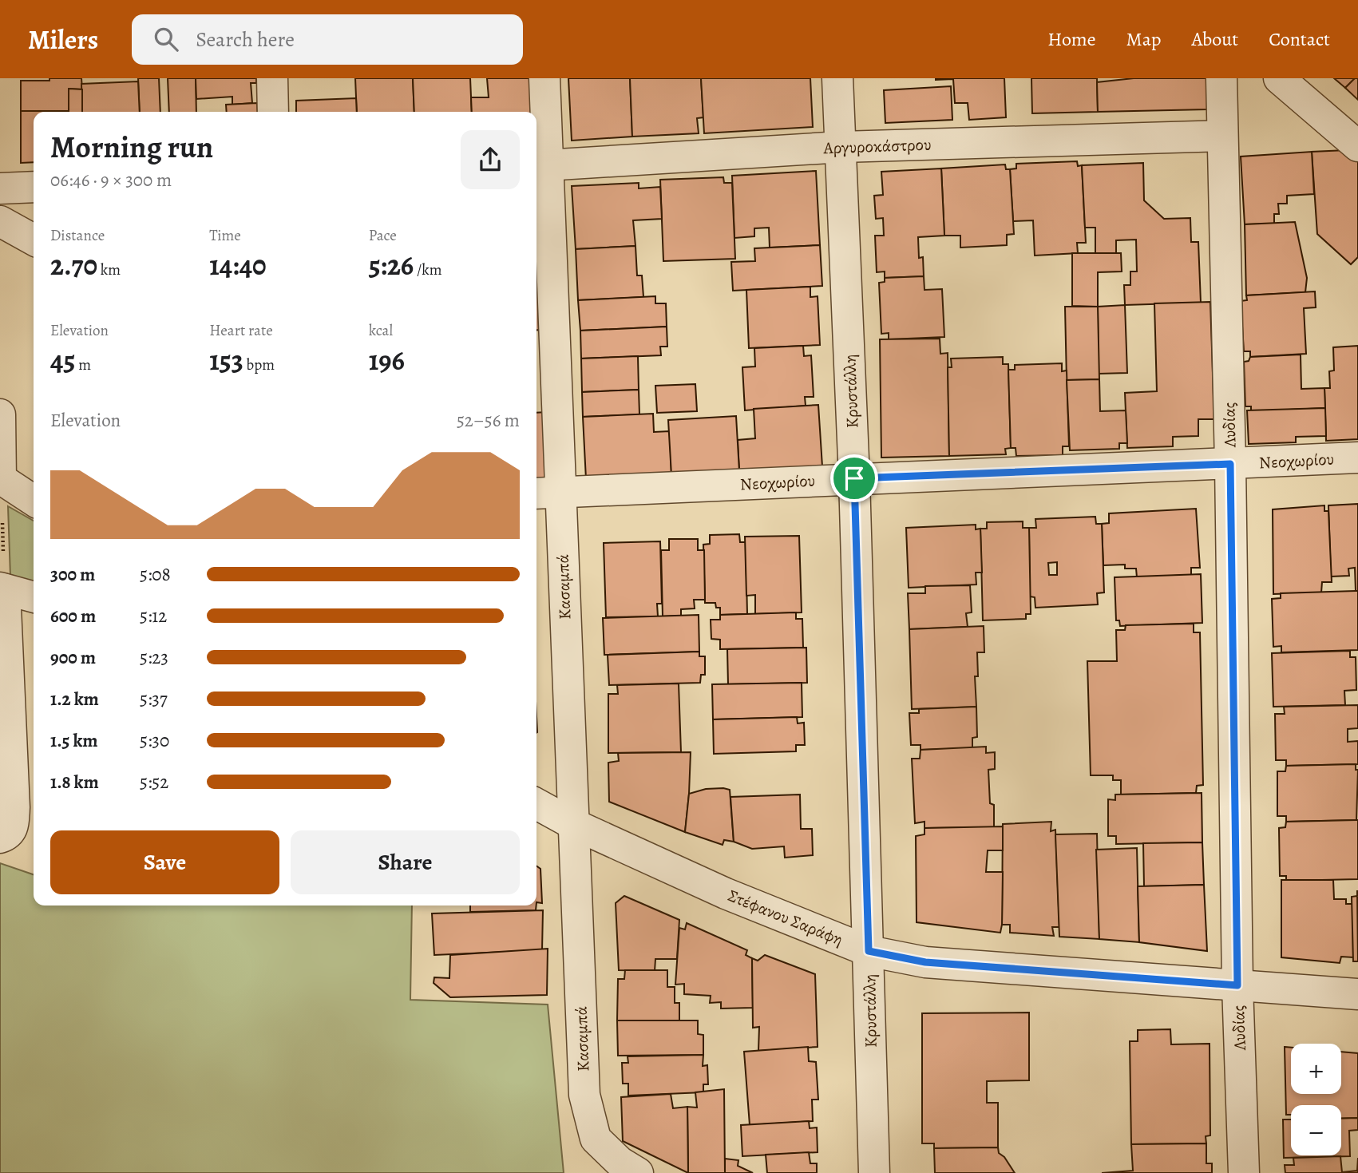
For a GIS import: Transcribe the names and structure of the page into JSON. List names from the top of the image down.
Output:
{
  "streets": {
    "street": [
      "Αργυροκάστρου",
      "Κρυστάλλη",
      "Λυδίας",
      "Νεοχωρίου",
      "Κασαμπά",
      "Στέφανου Σαράφη"
    ]
  },
  "crossings": [
    ["Αργυροκάστρου", "Κρυστάλλη"],
    ["Αργυροκάστρου", "Λυδίας"],
    ["Αργυροκάστρου", "Κασαμπά"],
    ["Κρυστάλλη", "Νεοχωρίου"],
    ["Κρυστάλλη", "Στέφανου Σαράφη"],
    ["Λυδίας", "Νεοχωρίου"],
    ["Λυδίας", "Στέφανου Σαράφη"],
    ["Νεοχωρίου", "Κασαμπά"],
    ["Κασαμπά", "Στέφανου Σαράφη"]
  ],
  "page": {
    "header": "Milers",
    "search": "Search here",
    "nav": [
      "Home",
      "Map",
      "About",
      "Contact"
    ],
    "heading": ["Morning run", "06:46 · 9 × 300 m"],
    "stats": [
      ["Distance", "2.70 km"],
      ["Time", "14:40"],
      ["Pace", "5:26 /km"],
      ["Elevation", "45 m"],
      ["Heart rate", "153 bpm"],
      ["kcal", "196"]
    ],
    "chart": ["Elevation", "52–56 m"],
    "list": [
      {
        "name": "300 m",
        "note": "5:08"
      },
      {
        "name": "600 m",
        "note": "5:12"
      },
      {
        "name": "900 m",
        "note": "5:23"
      },
      {
        "name": "1.2 km",
        "note": "5:37"
      },
      {
        "name": "1.5 km",
        "note": "5:30"
      },
      {
        "name": "1.8 km",
        "note": "5:52"
      }
    ],
    "buttons": ["Save", "Share"],
    "map_buttons": ["+", "−"]
  }
}
